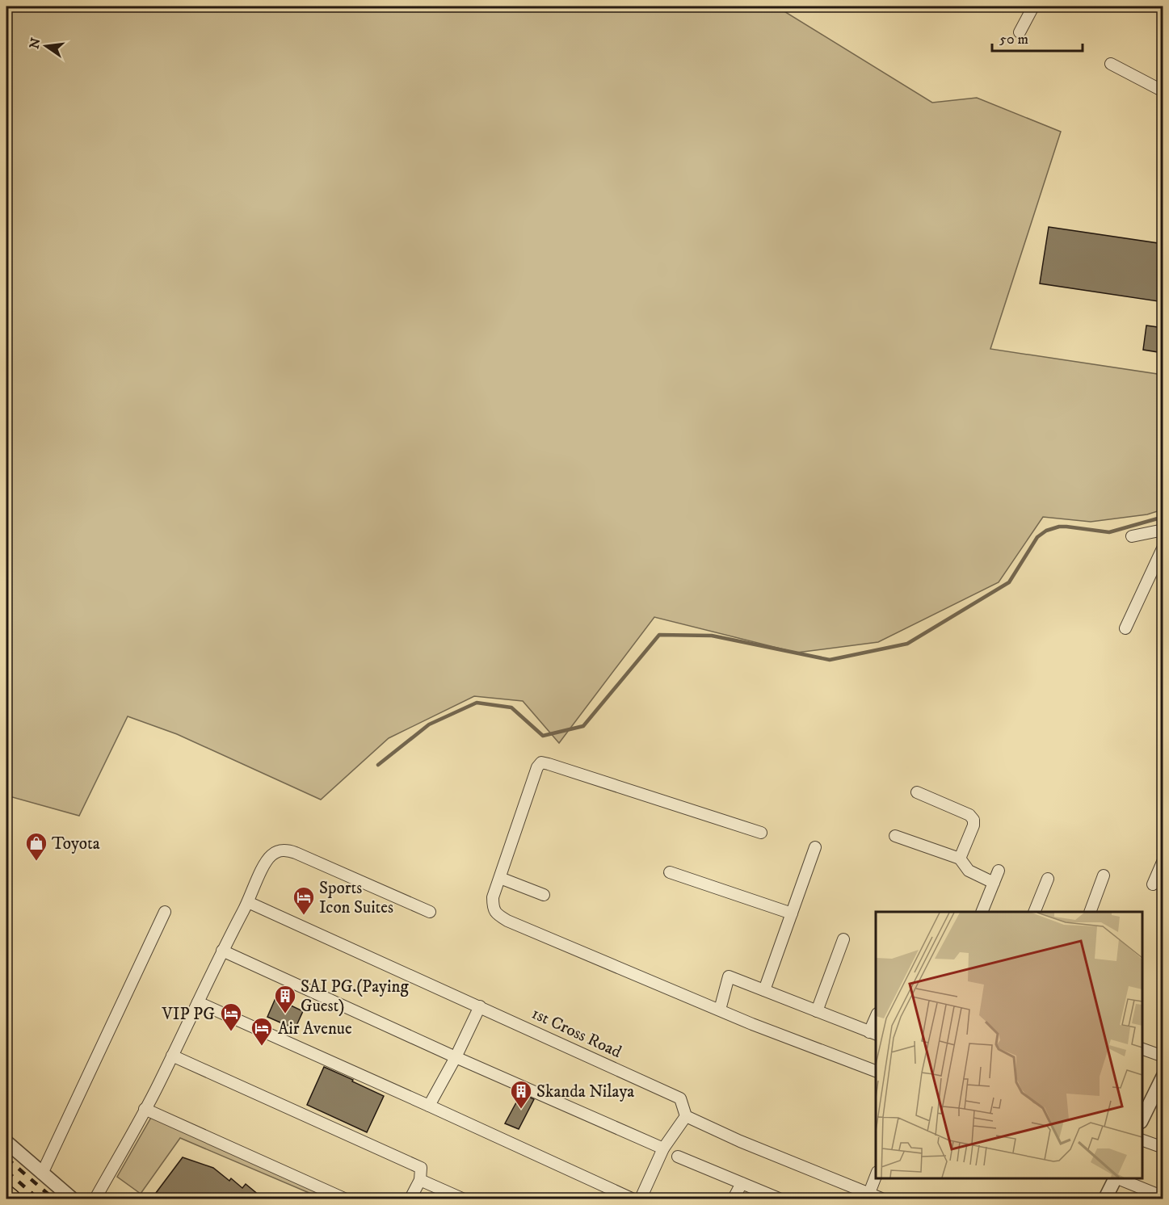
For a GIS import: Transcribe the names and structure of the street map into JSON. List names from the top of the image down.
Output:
{
  "streets": {
    "street": ["1st Cross Road"]
  },
  "places": {
    "shop": ["Toyota"],
    "hotel": ["Sports Icon Suites", "VIP PG", "Air Avenue"],
    "building": ["SAI PG.(Paying Guest)", "Skanda Nilaya"]
  },
  "scale_bar": "50 m",
  "north": "left"
}
